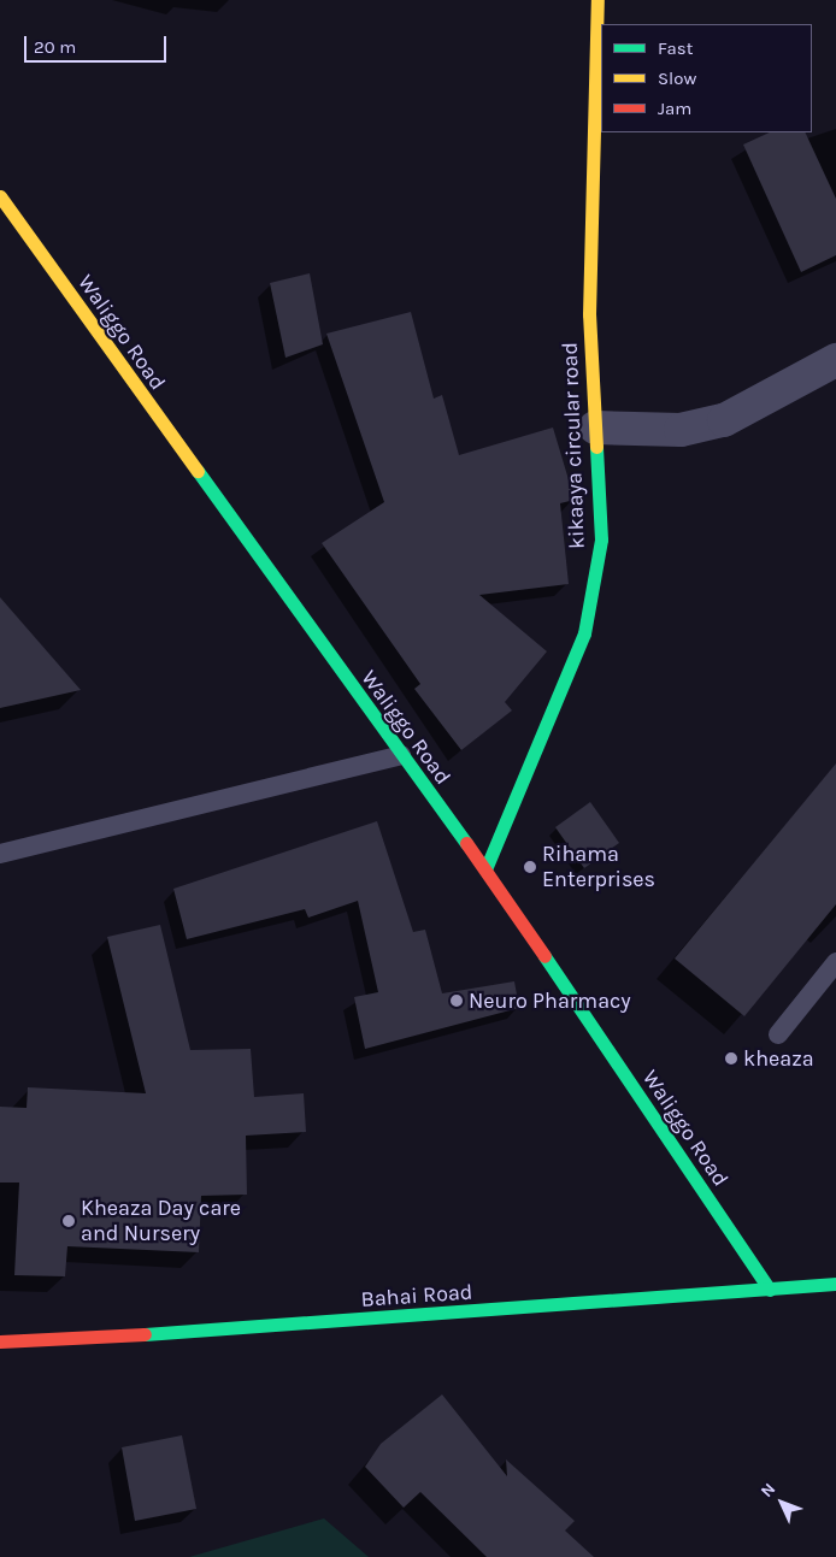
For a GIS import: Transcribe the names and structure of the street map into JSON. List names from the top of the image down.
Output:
{
  "streets": {
    "street": ["Waliggo Road", "kikaaya circular road", "Bahai Road"]
  },
  "crossings": [
    ["Waliggo Road", "kikaaya circular road"],
    ["Waliggo Road", "Bahai Road"]
  ],
  "places": [
    "Rihama Enterprises",
    "Neuro Pharmacy",
    "kheaza",
    "Kheaza Day care and Nursery"
  ],
  "legend": ["Fast", "Slow", "Jam"],
  "scale_bar": "20 m",
  "north": "top left"
}
